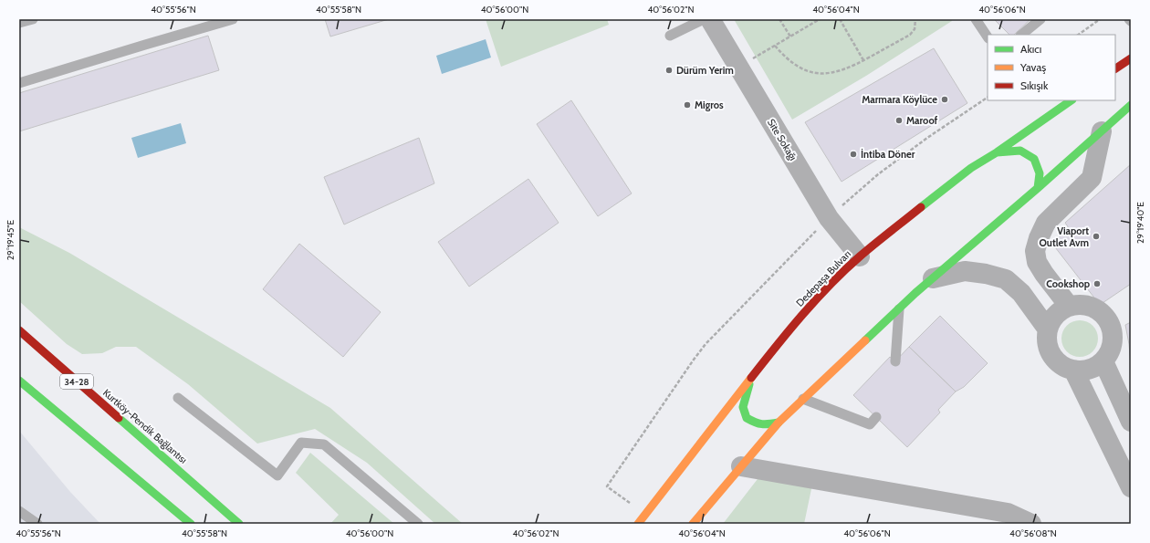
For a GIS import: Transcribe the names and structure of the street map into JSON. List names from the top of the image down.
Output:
{
  "streets": {
    "main road": ["Dedepaşa Bulvarı", "34-28", "Kurtköy-Pendik Bağlantısı"],
    "street": ["Site Sokağı"]
  },
  "crossings": [
    ["Site Sokağı", "Dedepaşa Bulvarı"]
  ],
  "places": [
    "Dürüm Yerim",
    "Marmara Köylüce",
    "Migros",
    "Maroof",
    "İntiba Döner",
    "Viaport Outlet Avm",
    "Cookshop"
  ],
  "legend": ["Akıcı", "Yavaş", "Sıkışık"],
  "coordinates": [
    "40°55'56\"N",
    "40°55'58\"N",
    "40°56'00\"N",
    "40°56'02\"N",
    "40°56'04\"N",
    "40°56'06\"N",
    "29°19'40\"E",
    "29°19'45\"E",
    "40°56'08\"N"
  ]
}
